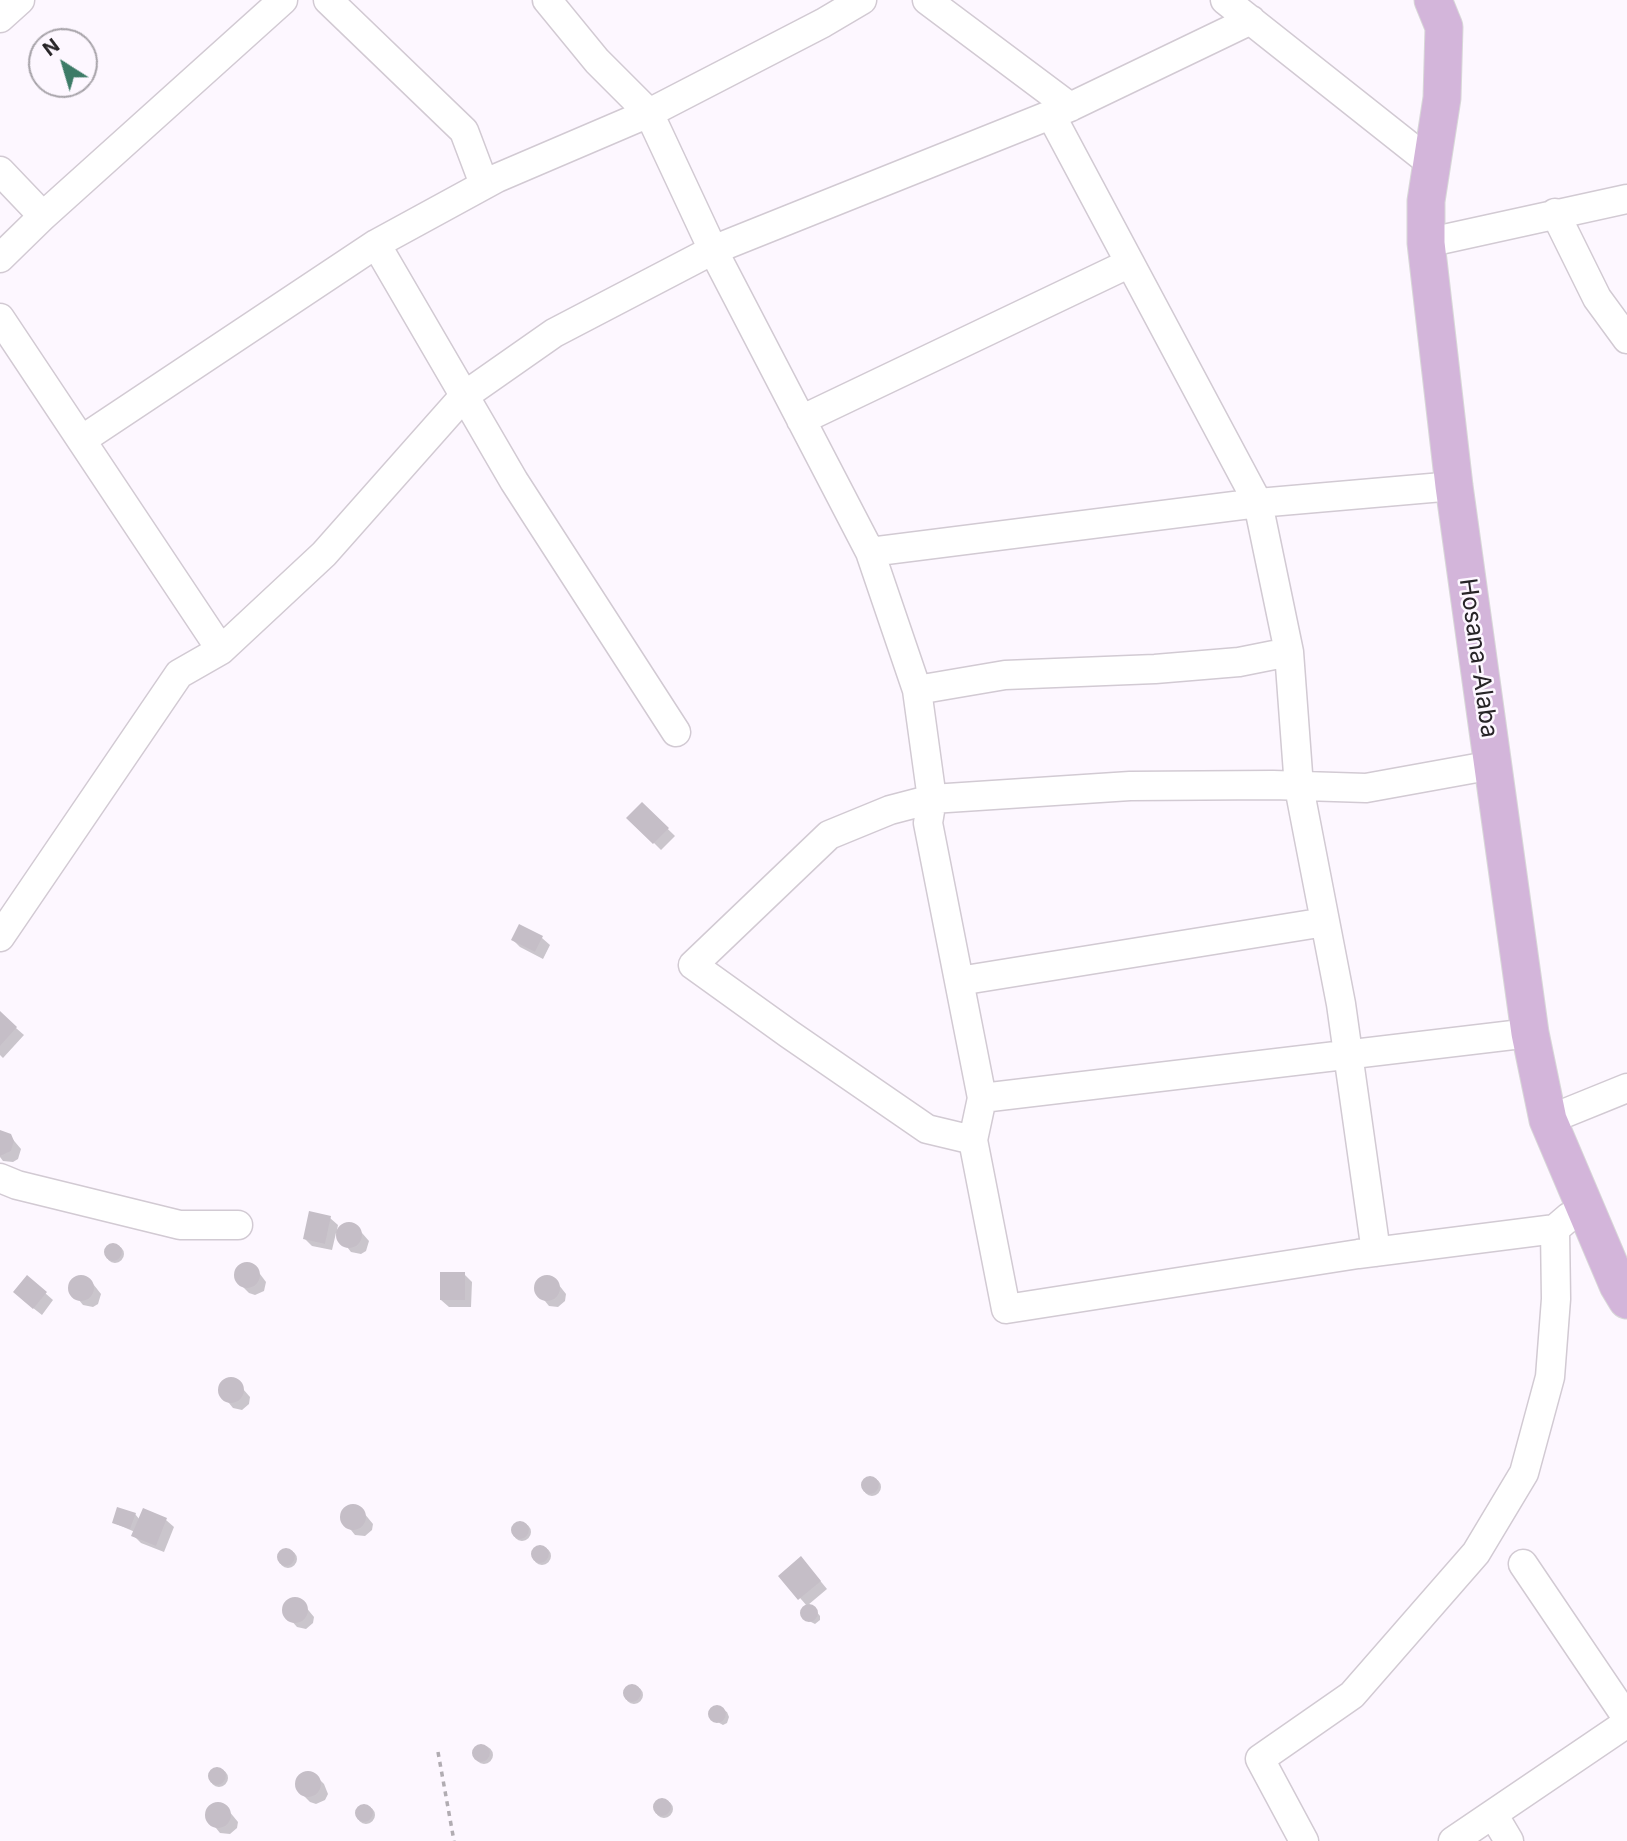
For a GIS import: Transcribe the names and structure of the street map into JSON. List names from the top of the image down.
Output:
{
  "streets": {
    "main road": ["Hosana-Alaba"]
  },
  "north": "top left"
}
